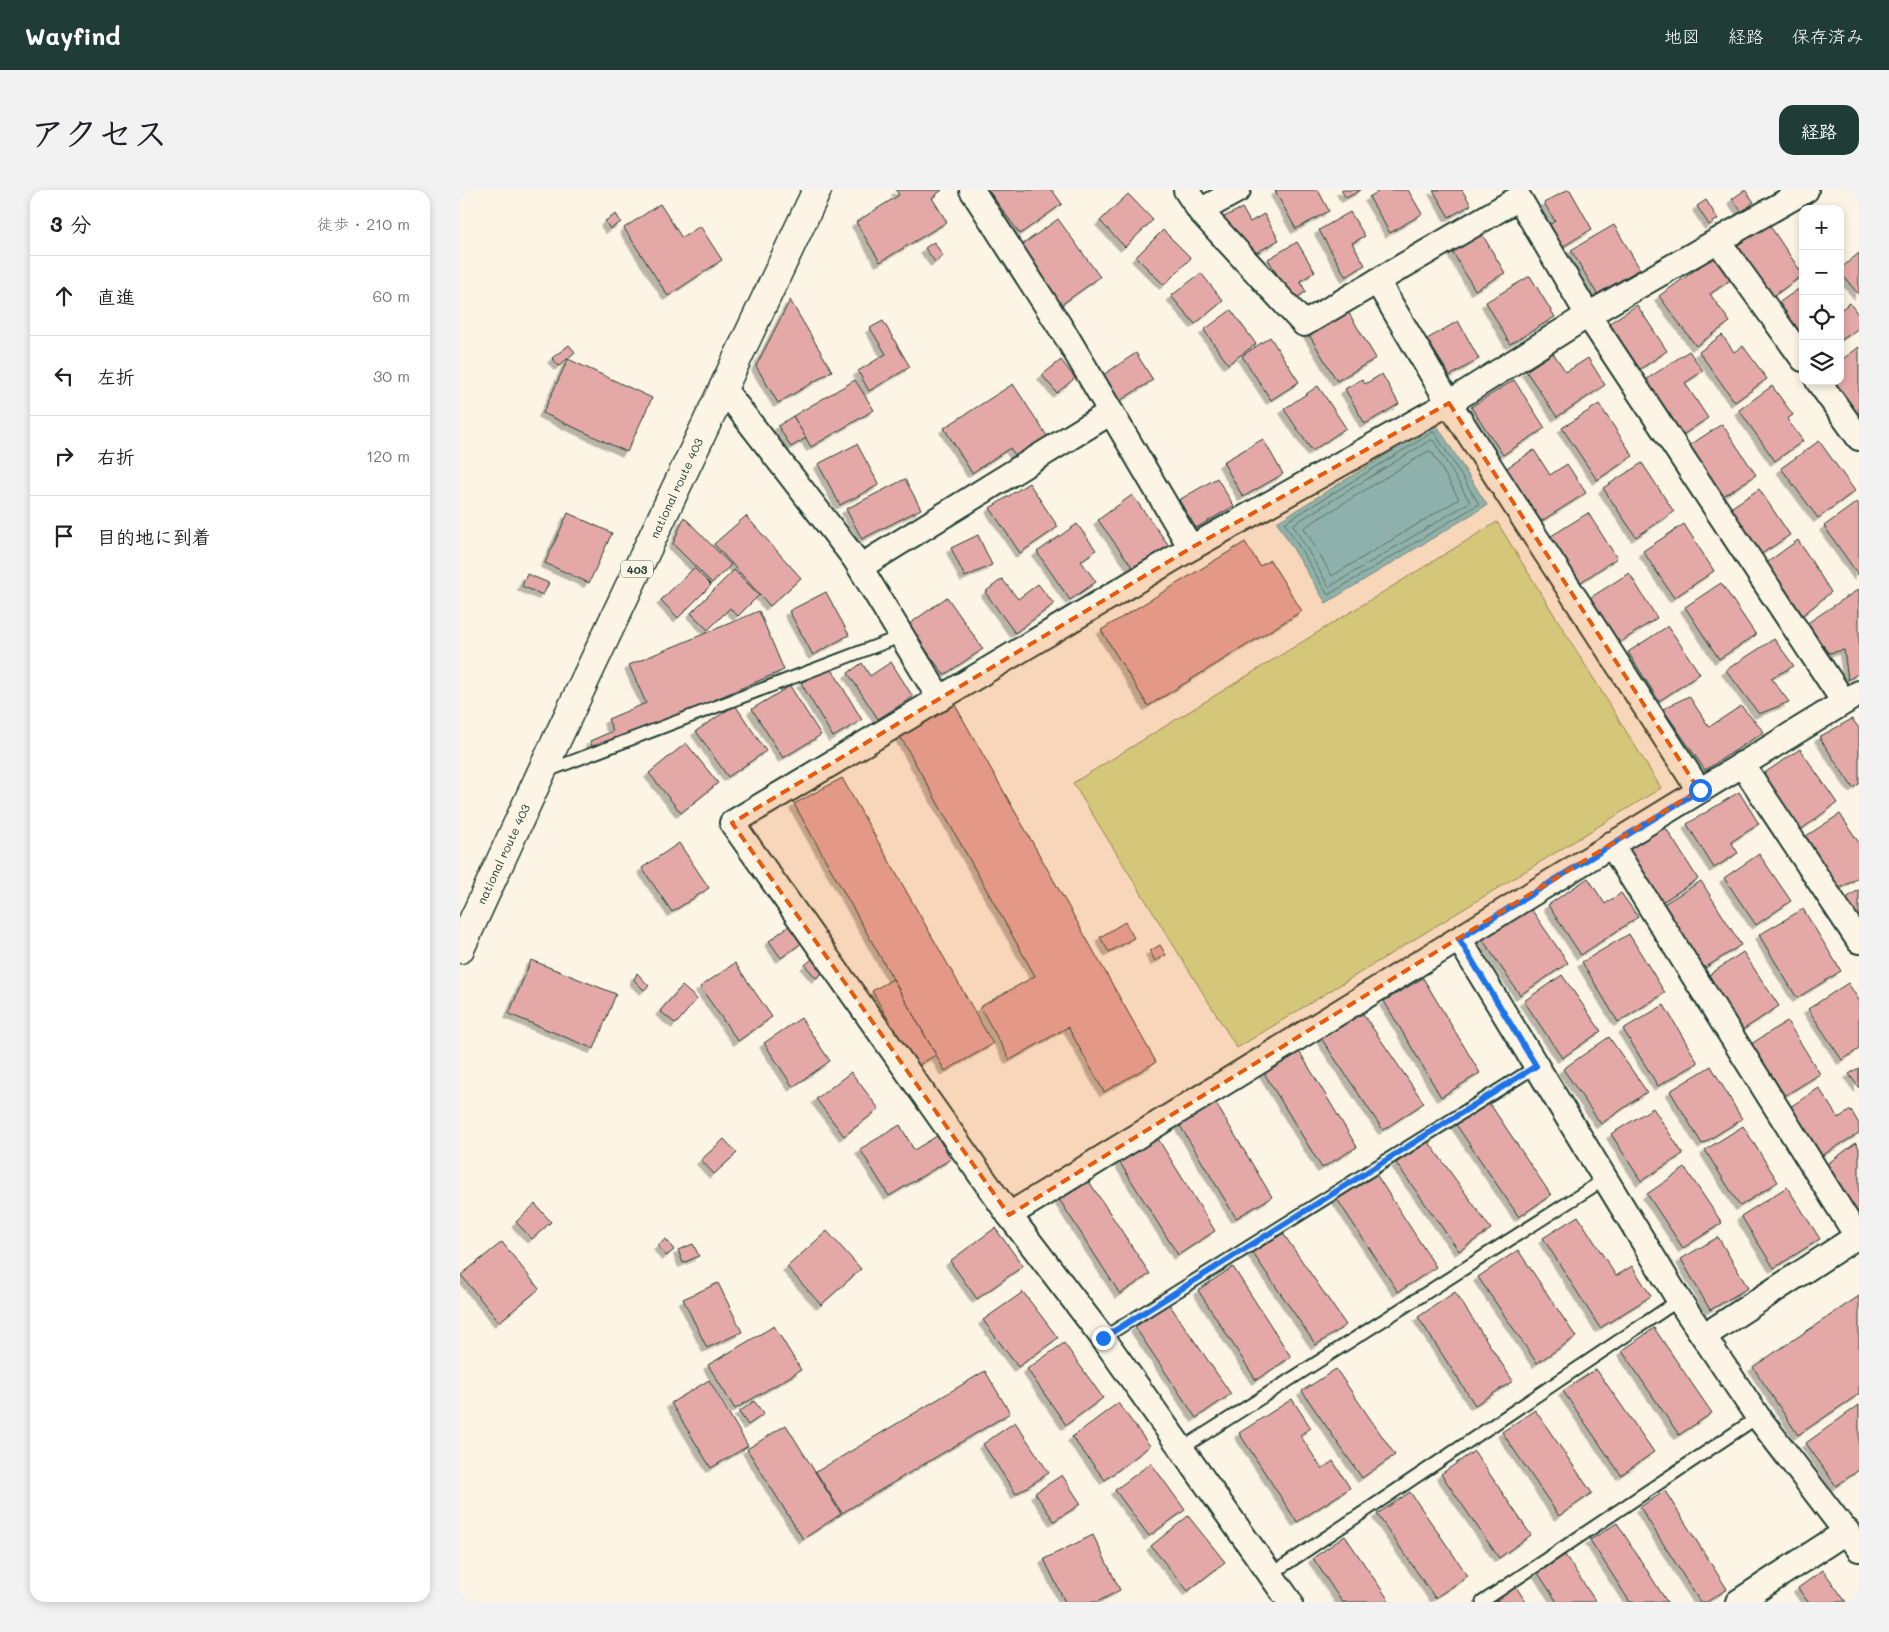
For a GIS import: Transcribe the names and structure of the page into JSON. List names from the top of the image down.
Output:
{
  "streets": {
    "highway": ["national route 403", "403"]
  },
  "page": {
    "header": "Wayfind",
    "nav": ["地図", "経路", "保存済み"],
    "title": "アクセス",
    "buttons": "経路",
    "heading": ["3 分", "徒歩 · 210 m"],
    "map_buttons": ["+", "−"],
    "list": [
      ["直進", "60 m"],
      ["左折", "30 m"],
      ["右折", "120 m"],
      "目的地に到着"
    ]
  }
}
